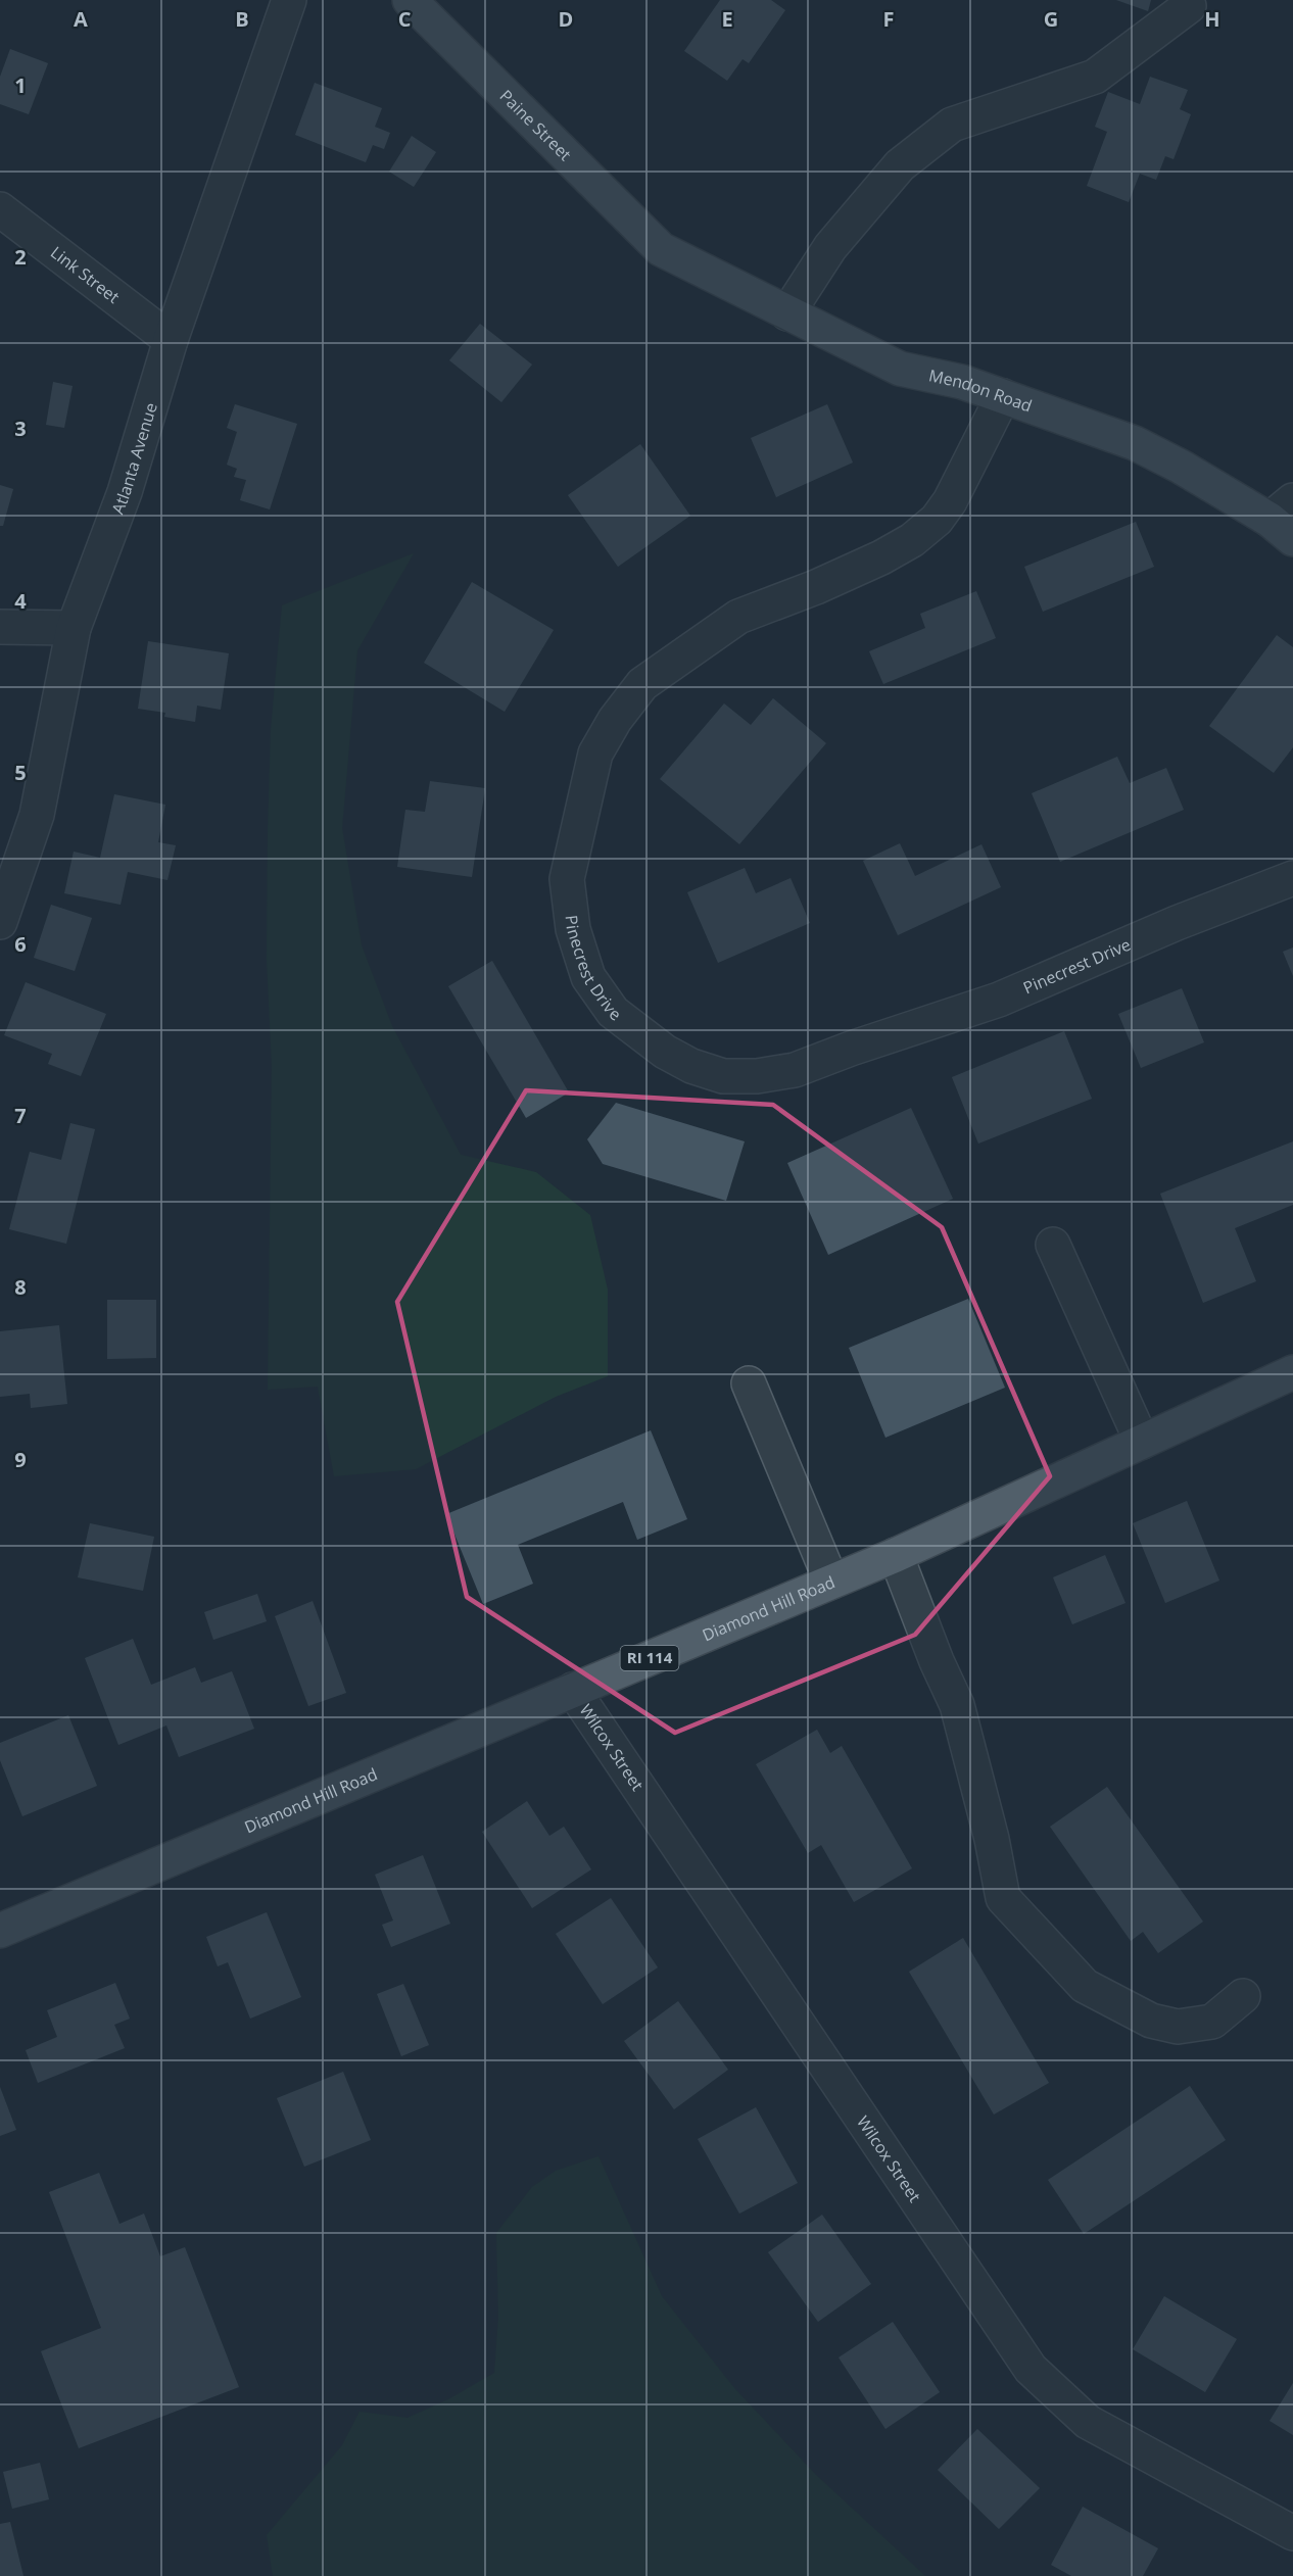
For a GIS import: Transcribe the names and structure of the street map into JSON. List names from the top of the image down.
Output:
{
  "streets": {
    "main road": [
      "Paine Street",
      "Mendon Road",
      "Diamond Hill Road",
      "RI 114"
    ],
    "street": [
      "Link Street",
      "Atlanta Avenue",
      "Pinecrest Drive",
      "Wilcox Street"
    ]
  },
  "crossings": [
    ["Paine Street", "Mendon Road"],
    ["Link Street", "Atlanta Avenue"],
    ["Mendon Road", "Pinecrest Drive"],
    ["Diamond Hill Road", "Wilcox Street"]
  ],
  "grid": {
    "columns": [
      "A",
      "B",
      "C",
      "D",
      "E",
      "F",
      "G",
      "H"
    ],
    "rows": [
      "1",
      "2",
      "3",
      "4",
      "5",
      "6",
      "7",
      "8",
      "9"
    ]
  }
}
